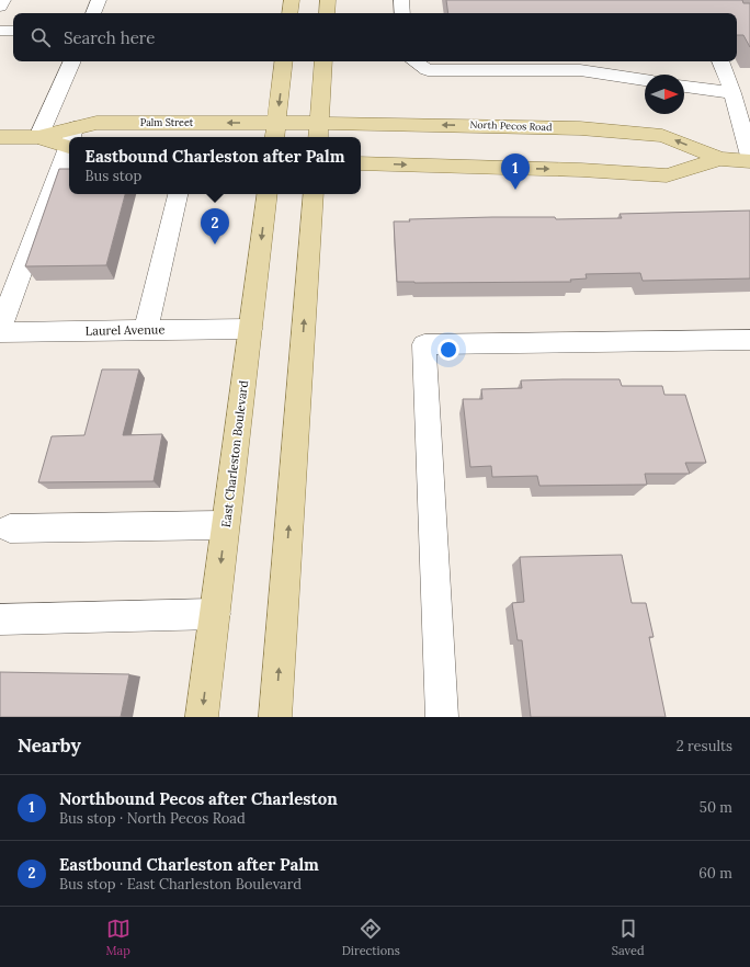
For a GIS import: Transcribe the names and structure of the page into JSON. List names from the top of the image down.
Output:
{
  "streets": {
    "main road": ["Palm Street", "North Pecos Road", "East Charleston Boulevard"],
    "street": ["Laurel Avenue"]
  },
  "crossings": [
    ["Palm Street", "North Pecos Road"],
    ["Laurel Avenue", "East Charleston Boulevard"]
  ],
  "one_way": ["Palm Street"],
  "north": "right",
  "page": {
    "search": "Search here",
    "popup": ["Eastbound Charleston after Palm", "Bus stop"],
    "pins": ["1", "2"],
    "heading": ["Nearby", "2 results"],
    "list": [
      {
        "mark": "1",
        "name": "Northbound Pecos after Charleston",
        "note": "Bus stop · North Pecos Road",
        "value": "50 m"
      },
      {
        "mark": "2",
        "name": "Eastbound Charleston after Palm",
        "note": "Bus stop · East Charleston Boulevard",
        "value": "60 m"
      }
    ],
    "nav": ["Map", "Directions", "Saved"]
  }
}
